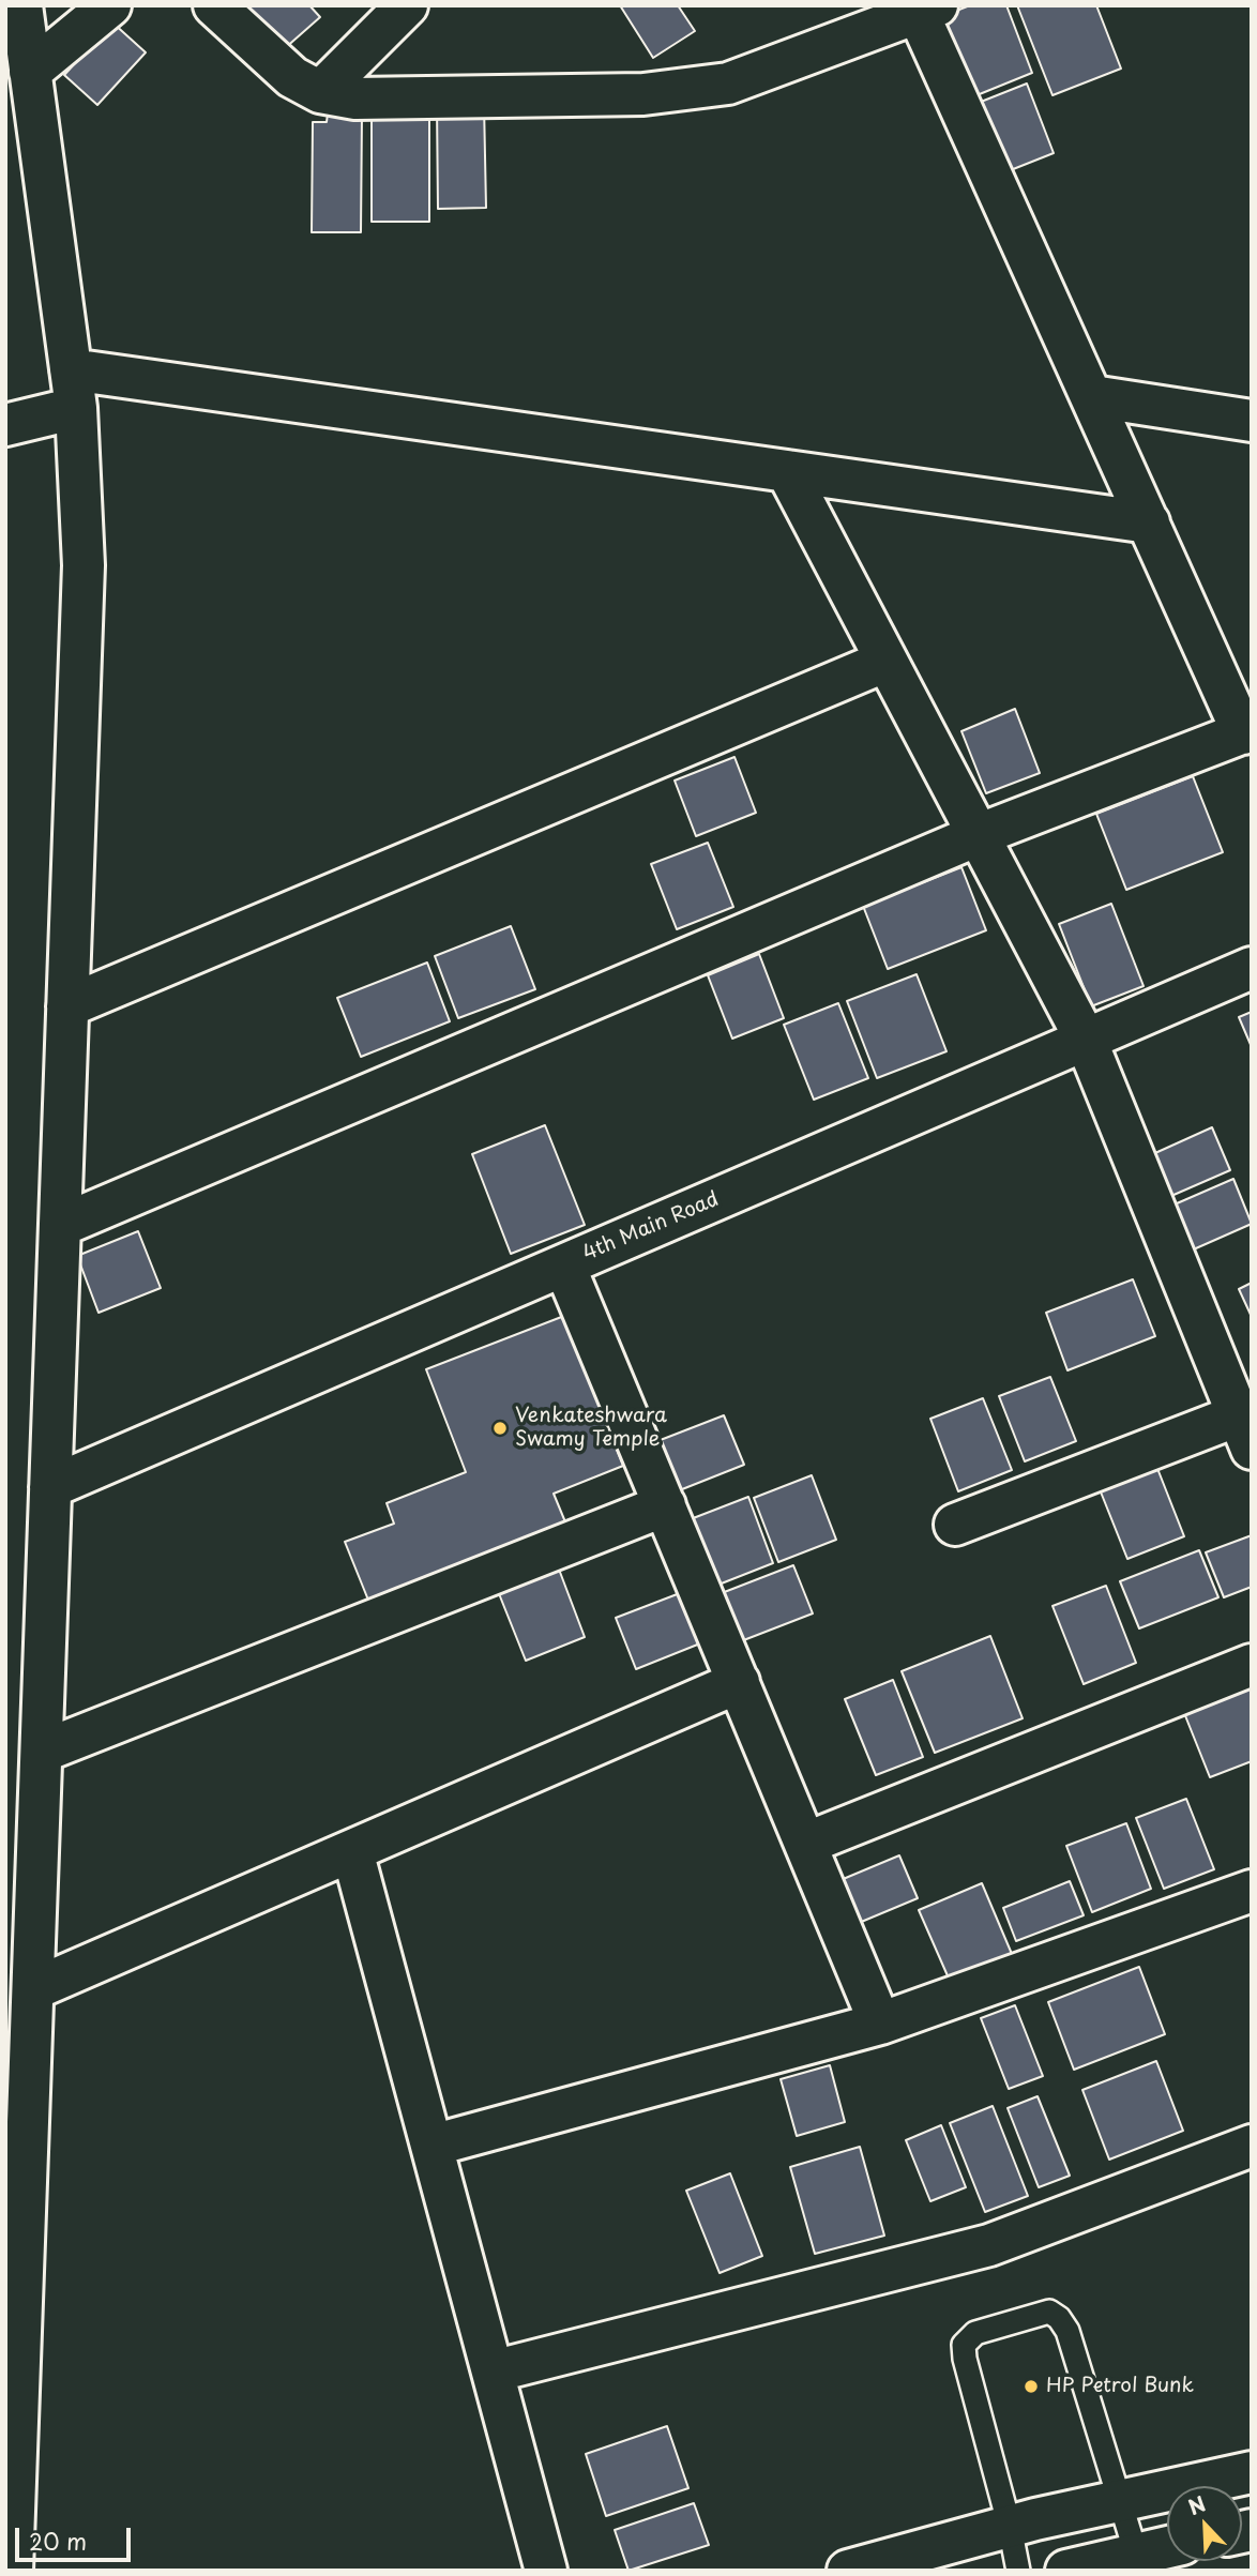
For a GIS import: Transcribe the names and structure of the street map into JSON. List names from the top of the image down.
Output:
{
  "streets": {
    "main road": ["4th Main Road"]
  },
  "places": ["Venkateshwara Swamy Temple", "HP Petrol Bunk"],
  "scale_bar": "20 m",
  "north": "top left"
}
